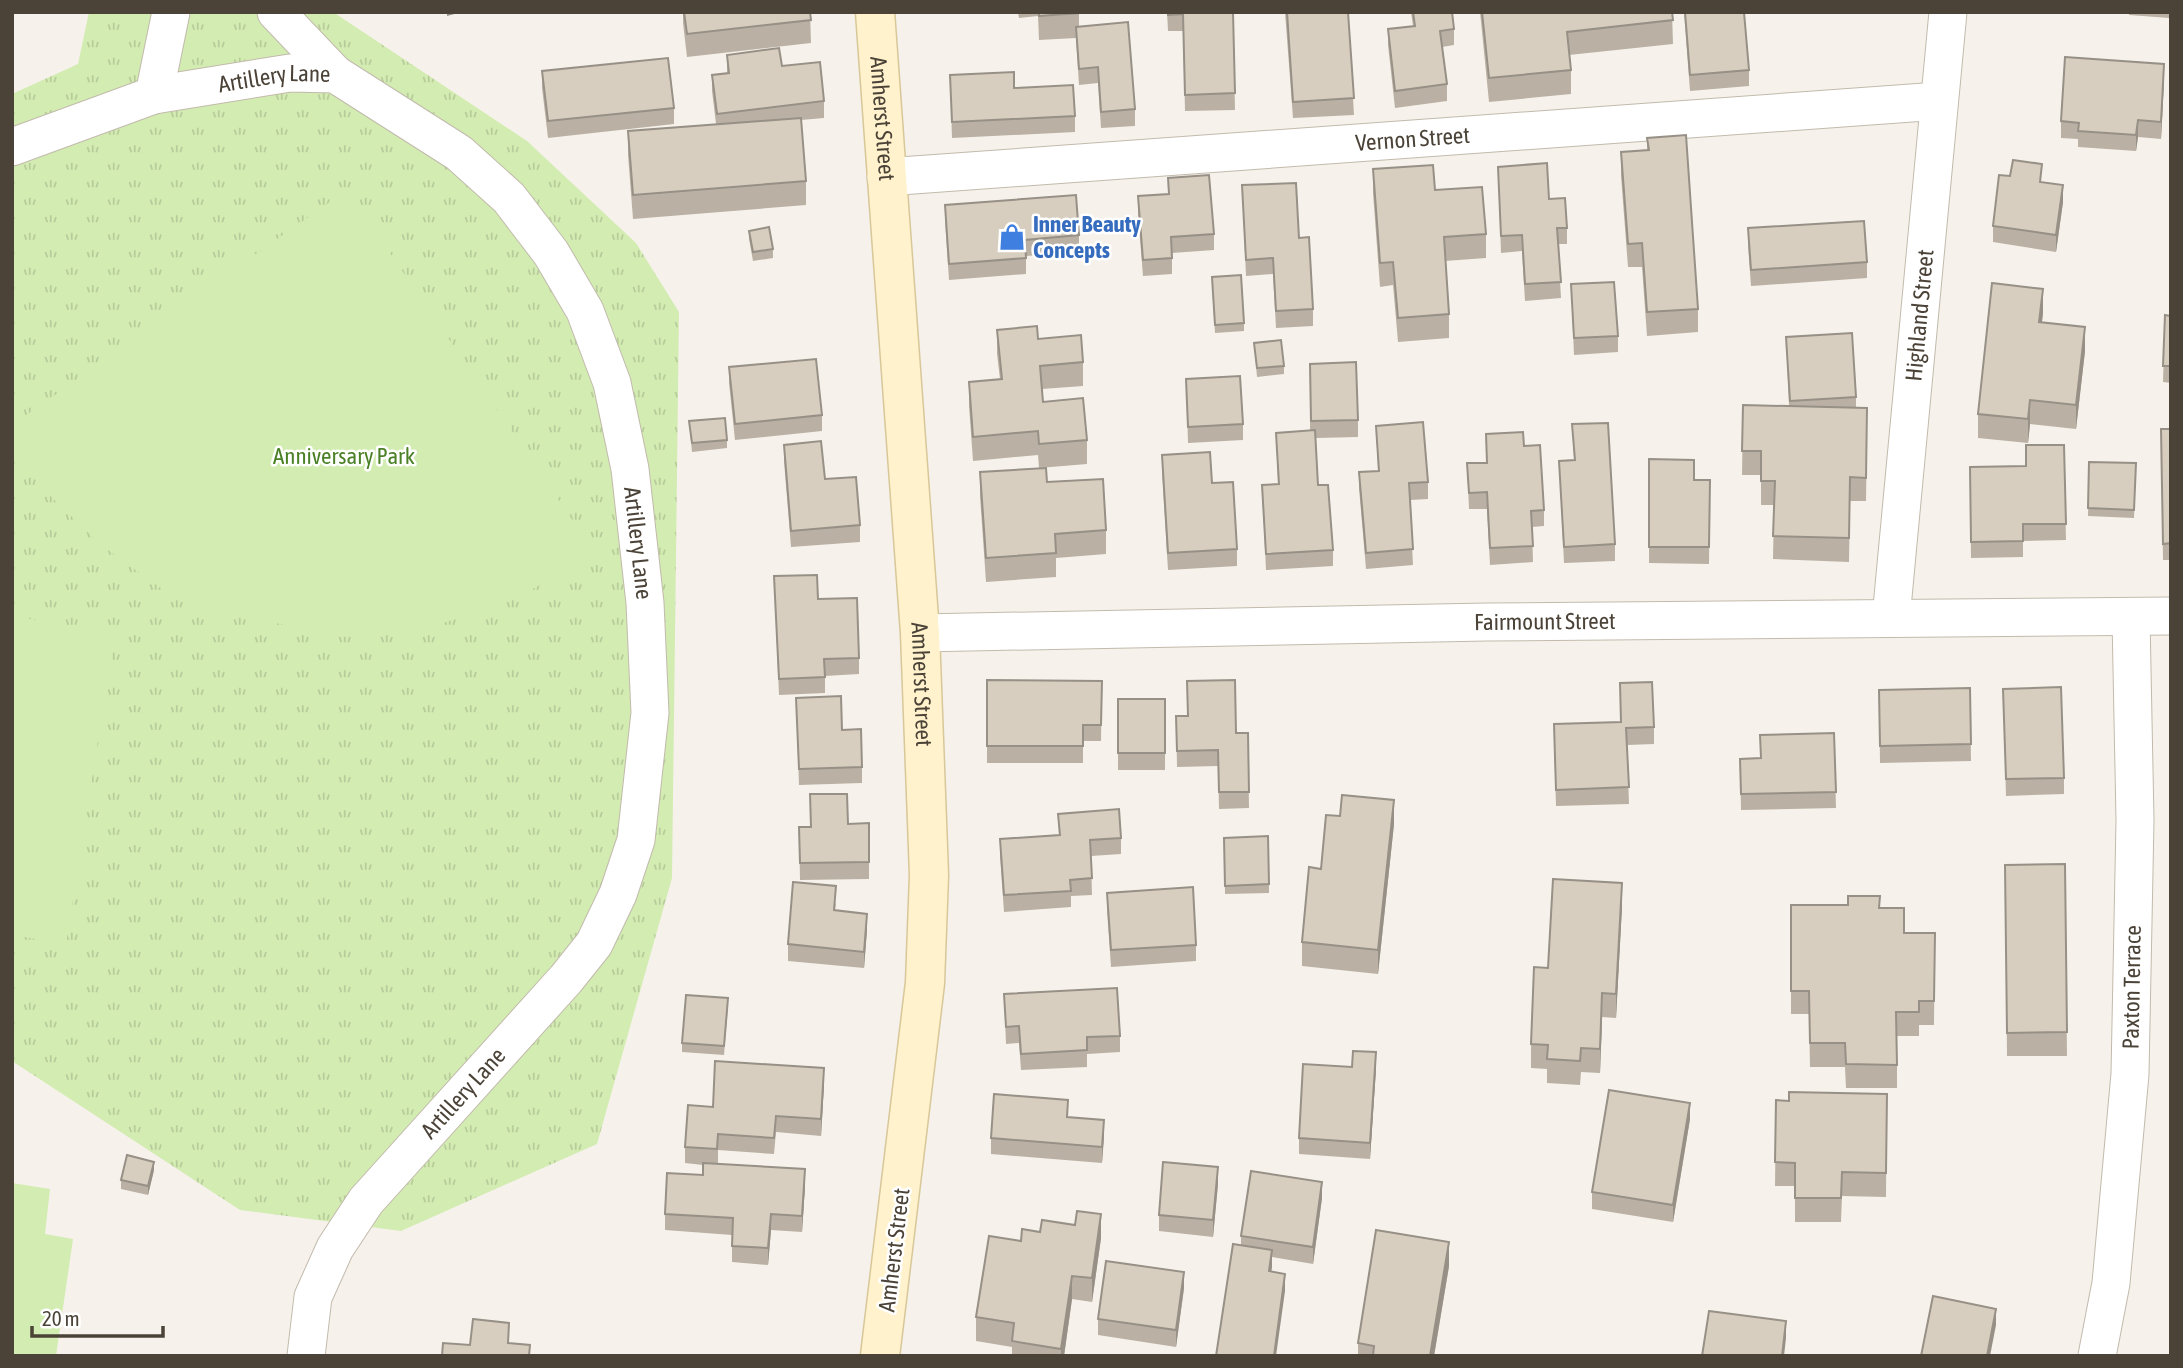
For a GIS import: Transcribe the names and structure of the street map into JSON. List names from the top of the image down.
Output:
{
  "streets": {
    "main road": ["Amherst Street"],
    "street": [
      "Artillery Lane",
      "Vernon Street",
      "Highland Street",
      "Fairmount Street",
      "Paxton Terrace"
    ]
  },
  "crossings": [
    ["Amherst Street", "Vernon Street"],
    ["Amherst Street", "Fairmount Street"],
    ["Vernon Street", "Highland Street"],
    ["Highland Street", "Fairmount Street"],
    ["Fairmount Street", "Paxton Terrace"]
  ],
  "parks": ["Anniversary Park"],
  "places": {
    "shop": ["Inner Beauty Concepts"]
  },
  "scale_bar": "20 m"
}
